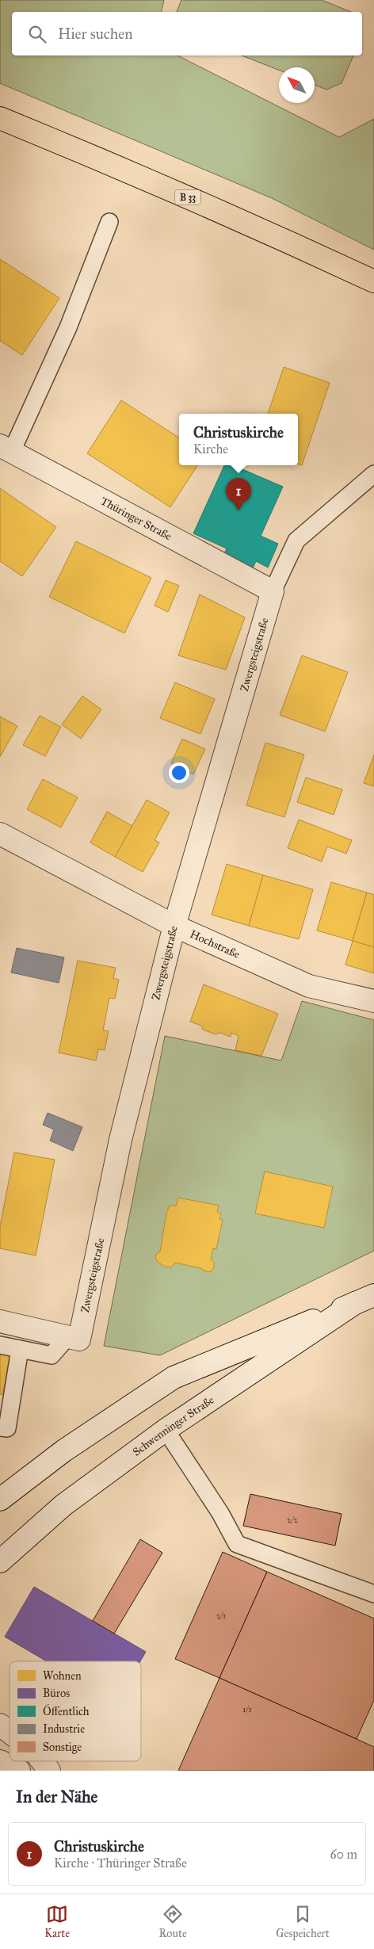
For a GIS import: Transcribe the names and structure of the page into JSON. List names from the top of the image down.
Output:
{
  "streets": {
    "main road": ["B 33"],
    "street": [
      "Thüringer Straße",
      "Zwergsteigstraße",
      "Hochstraße",
      "Schwenninger Straße"
    ]
  },
  "crossings": [
    ["Thüringer Straße", "Zwergsteigstraße"],
    ["Zwergsteigstraße", "Hochstraße"]
  ],
  "house_numbers": ["2/2", "2/1", "1/1"],
  "legend": [
    "Wohnen",
    "Büros",
    "Öffentlich",
    "Industrie",
    "Sonstige"
  ],
  "north": "top left",
  "page": {
    "search": "Hier suchen",
    "popup": ["Christuskirche", "Kirche"],
    "pins": "1",
    "heading": "In der Nähe",
    "list": [
      {
        "mark": "1",
        "name": "Christuskirche",
        "note": "Kirche · Thüringer Straße",
        "value": "60 m"
      }
    ],
    "nav": ["Karte", "Route", "Gespeichert"]
  }
}
